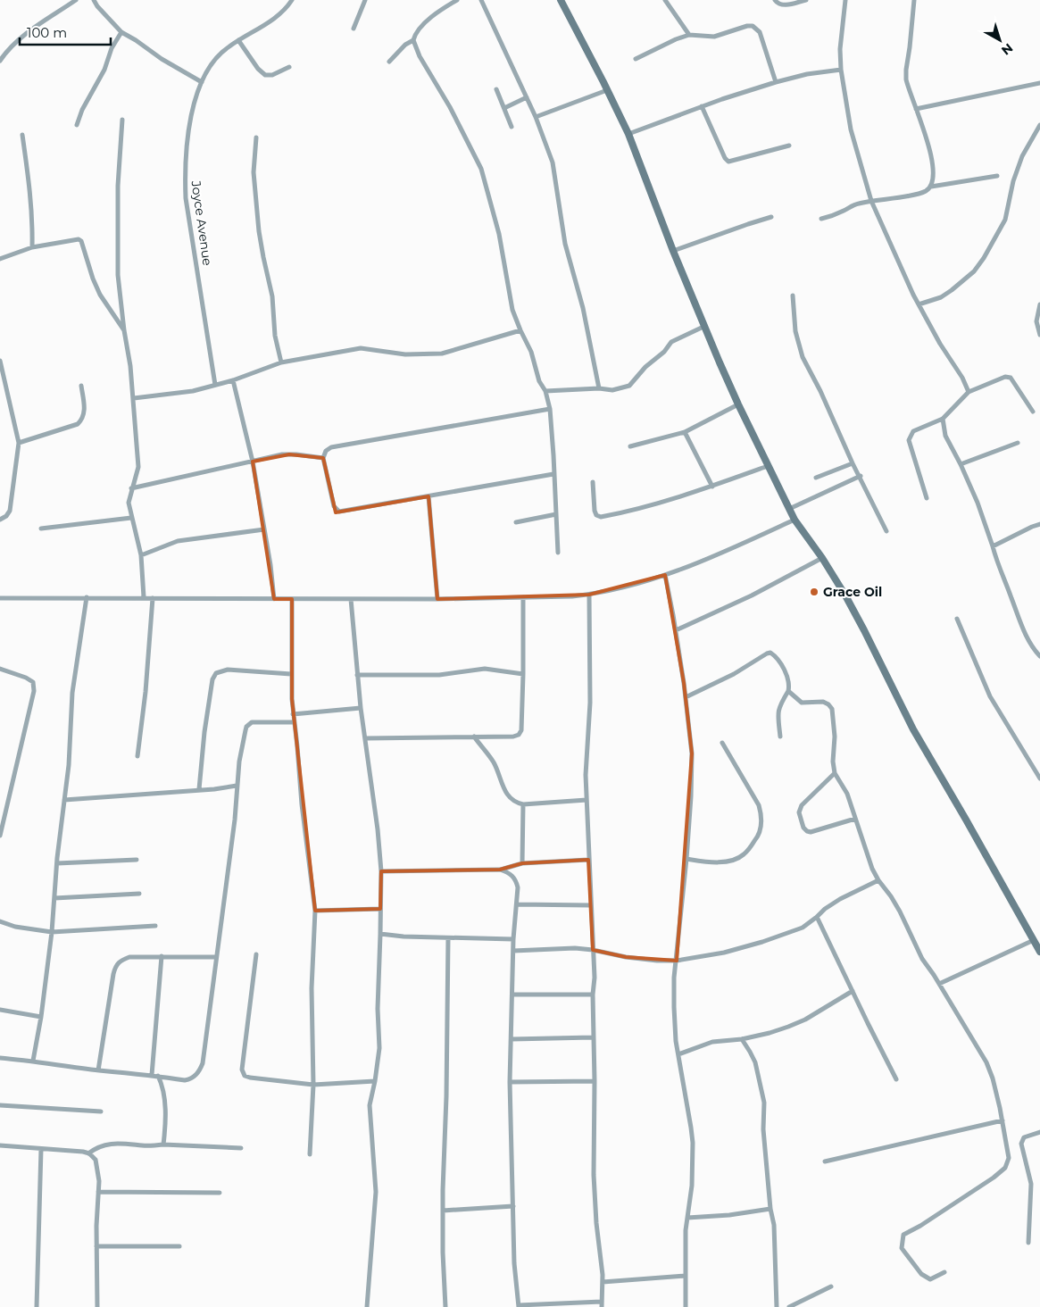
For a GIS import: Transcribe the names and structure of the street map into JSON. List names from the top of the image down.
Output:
{
  "streets": {
    "street": ["Joyce Avenue"]
  },
  "places": ["Grace Oil"],
  "scale_bar": "100 m",
  "north": "bottom right"
}
